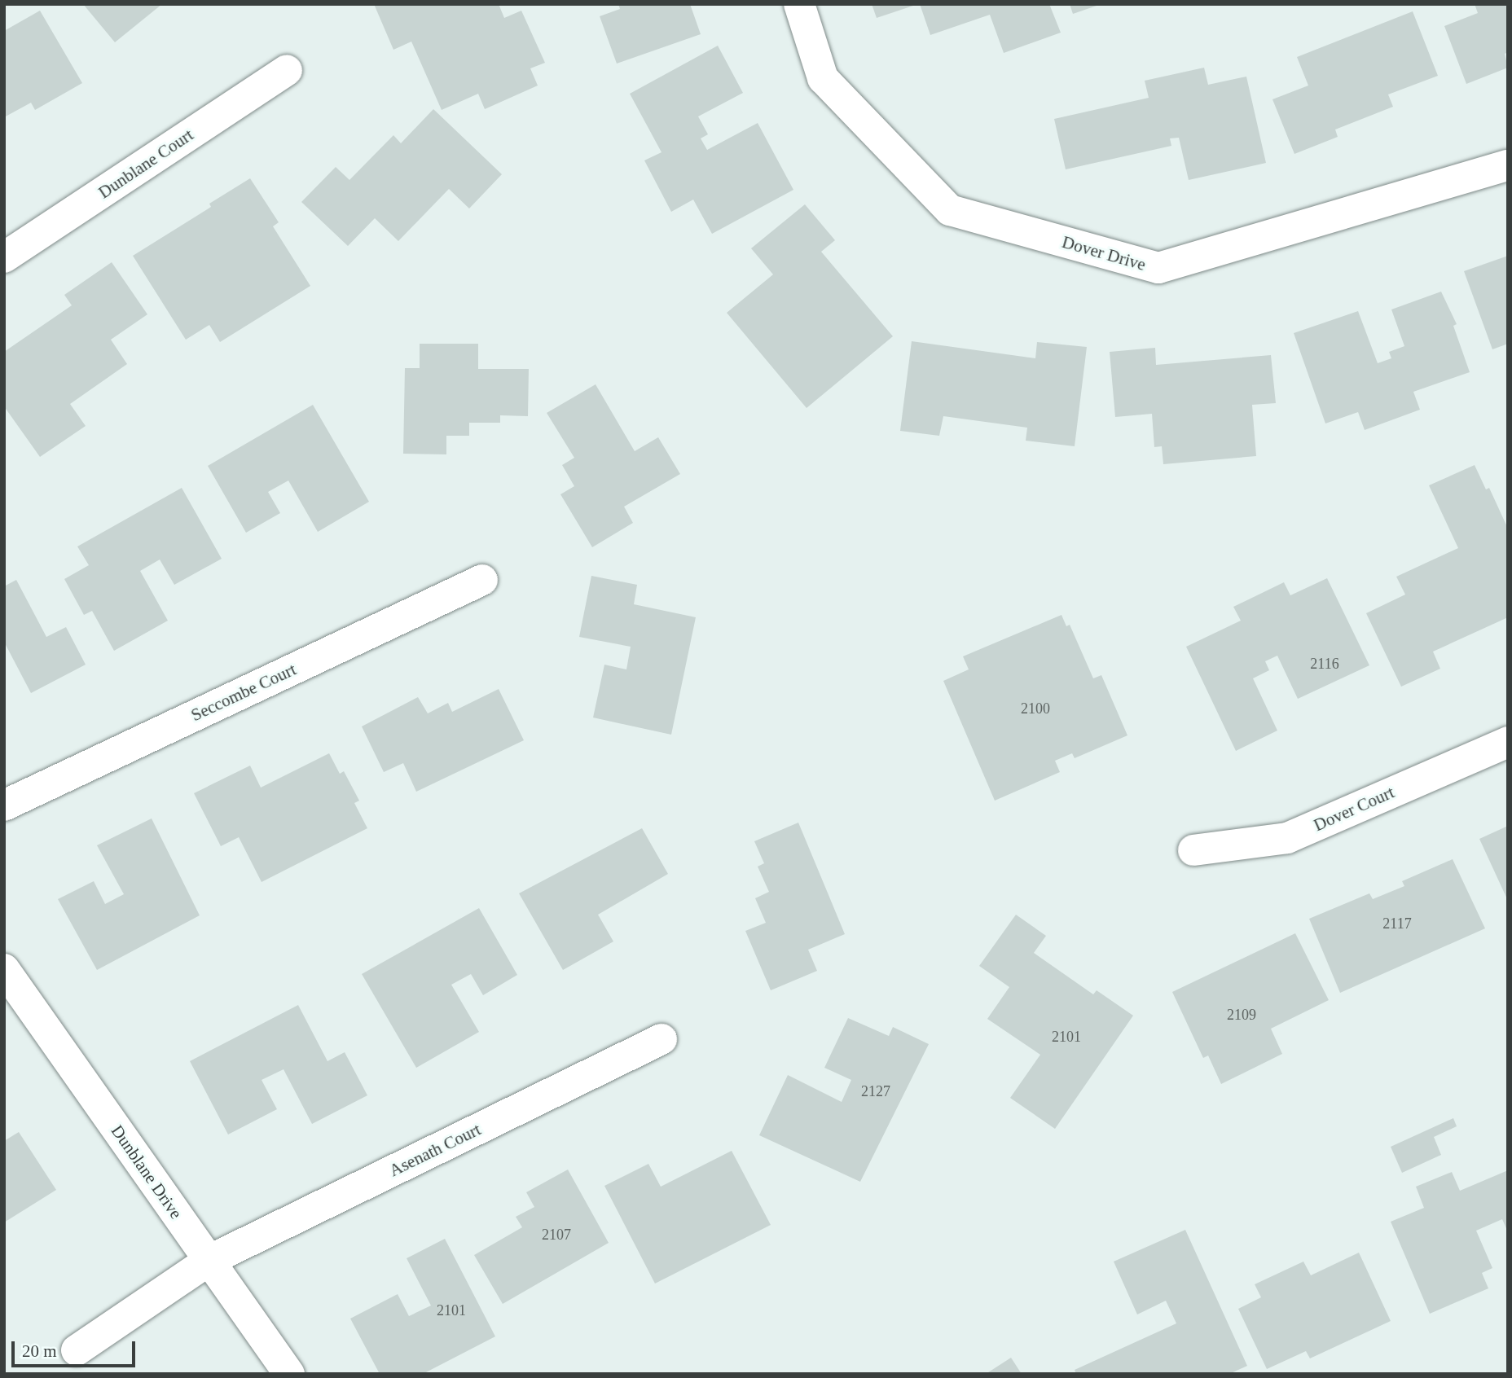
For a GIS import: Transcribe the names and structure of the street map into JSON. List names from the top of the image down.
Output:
{
  "streets": {
    "street": [
      "Dunblane Court",
      "Dover Drive",
      "Seccombe Court",
      "Dover Court",
      "Asenath Court",
      "Dunblane Drive"
    ]
  },
  "crossings": [
    ["Asenath Court", "Dunblane Drive"]
  ],
  "house_numbers": [
    "2116",
    "2100",
    "2117",
    "2109",
    "2101",
    "2127",
    "2107",
    "2101"
  ],
  "scale_bar": "20 m"
}
